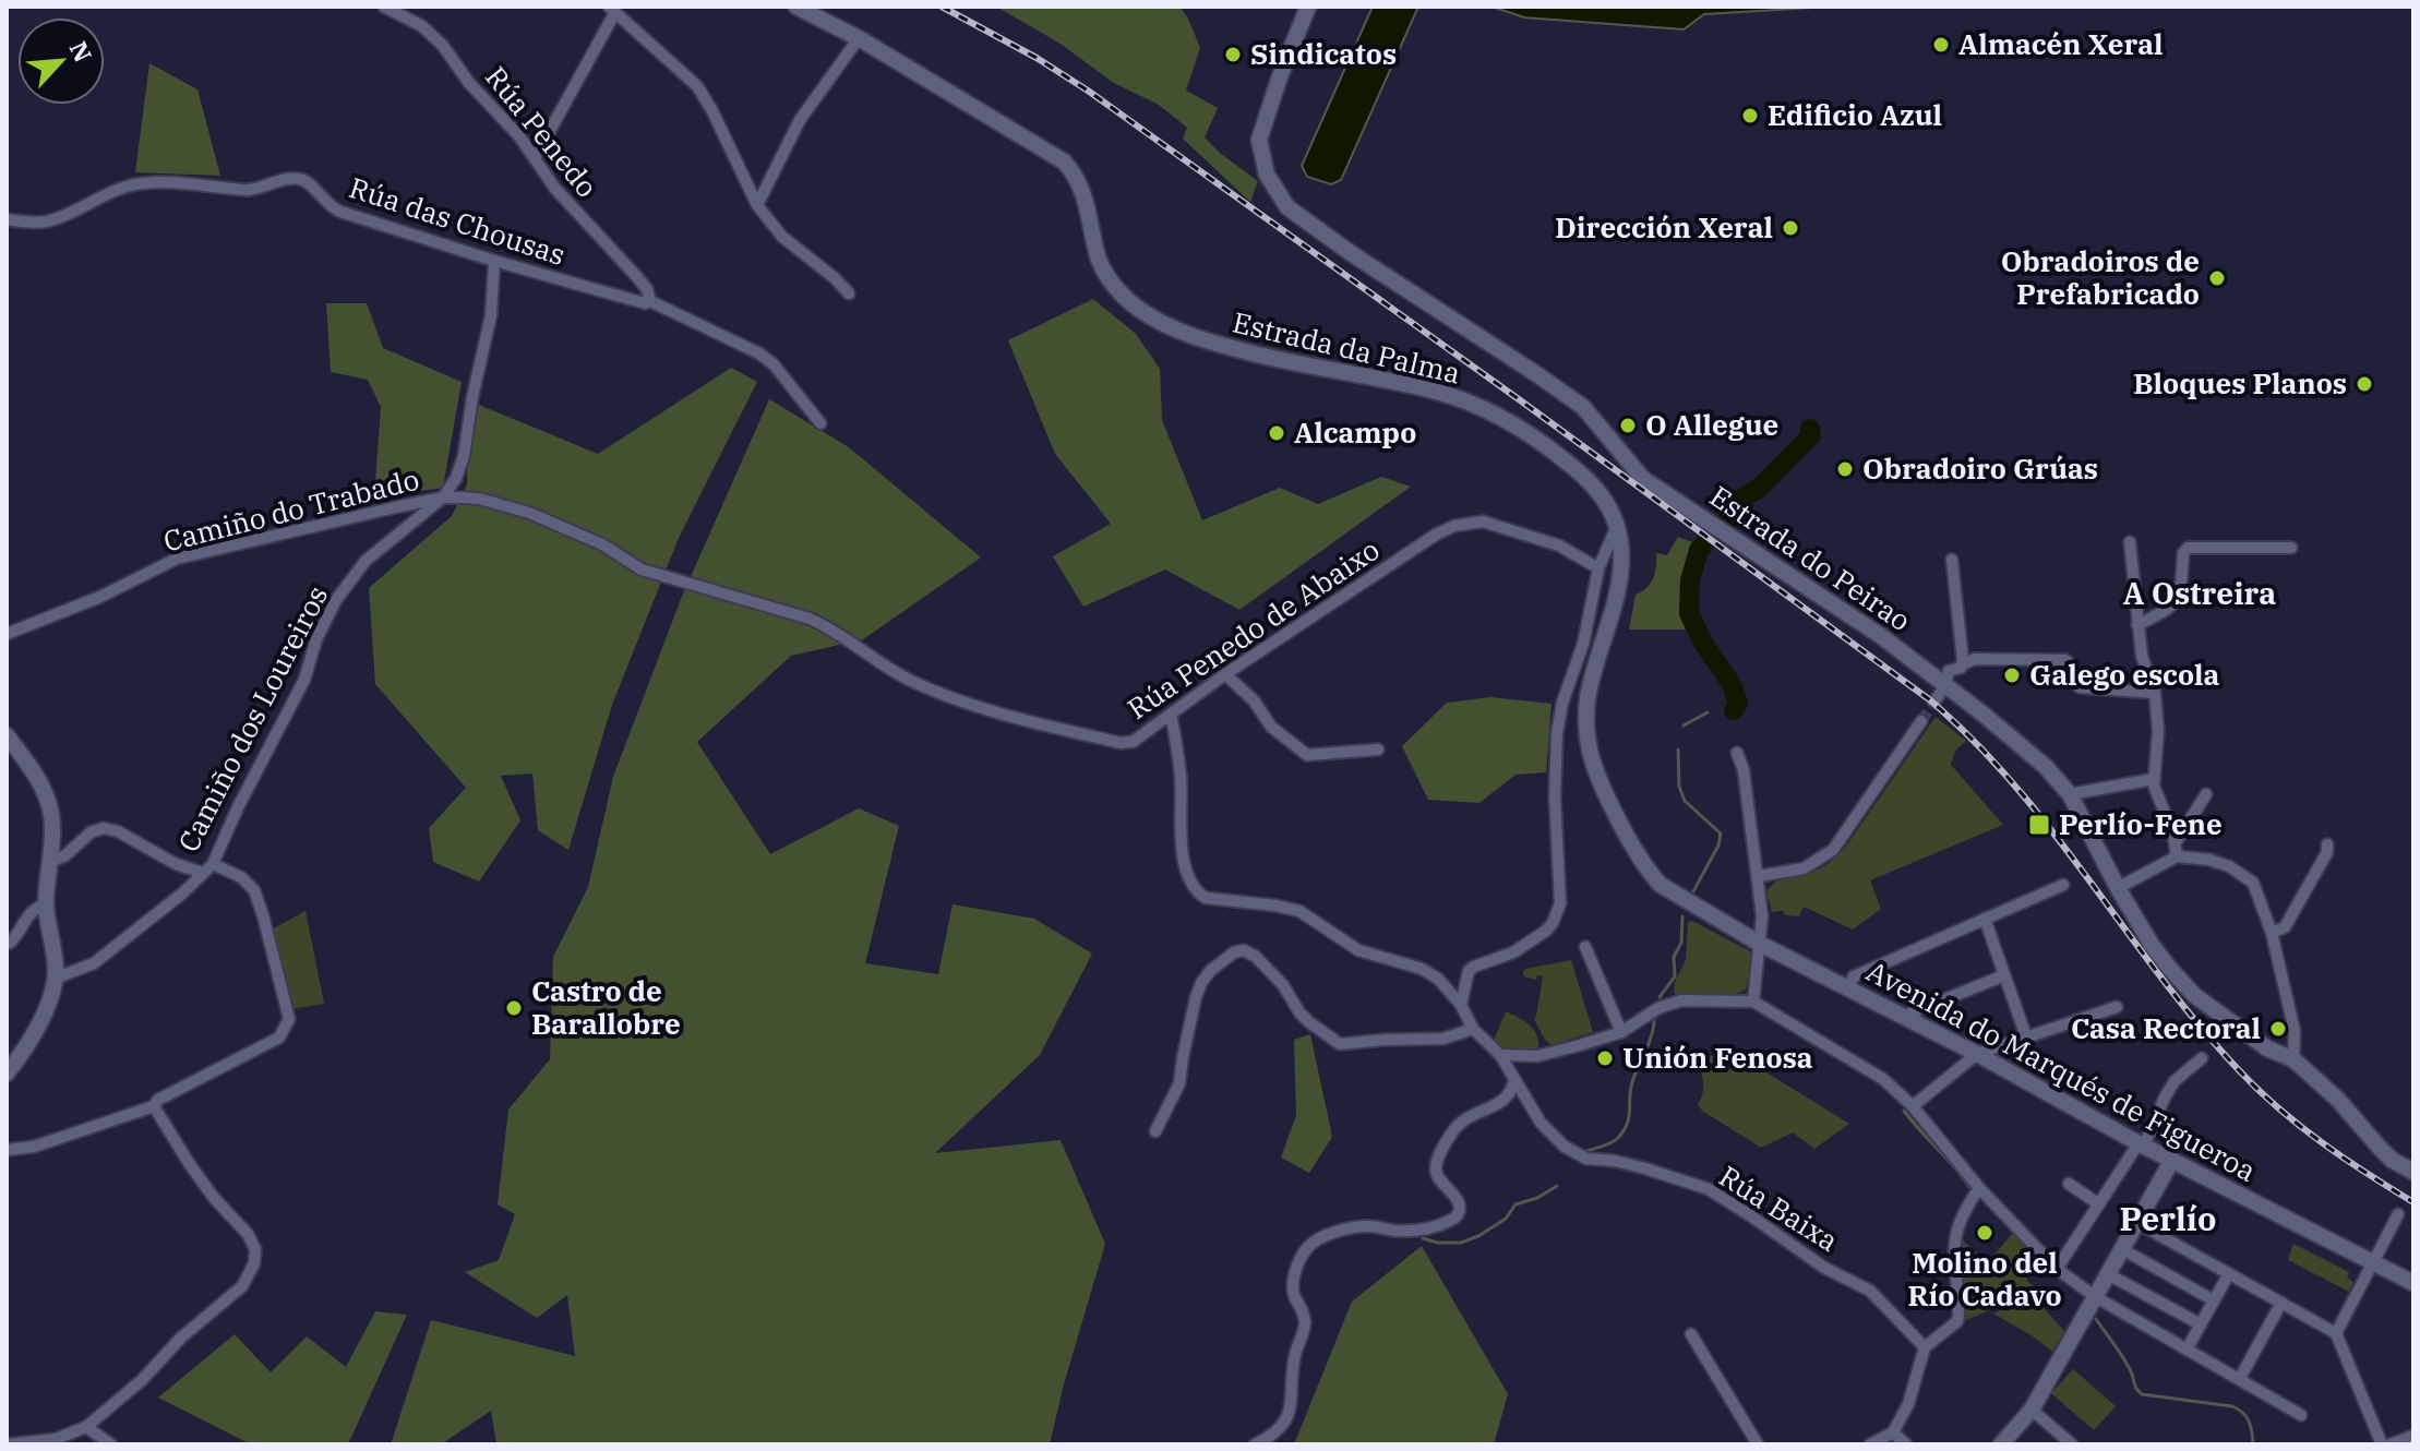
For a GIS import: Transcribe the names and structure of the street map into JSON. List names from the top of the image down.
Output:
{
  "streets": {
    "street": [
      "Rúa Penedo",
      "Rúa das Chousas",
      "Estrada da Palma",
      "Camiño do Trabado",
      "Estrada do Peirao",
      "Rúa Penedo de Abaixo",
      "Camiño dos Loureiros",
      "Avenida do Marqués de Figueroa",
      "Rúa Baixa"
    ]
  },
  "crossings": [
    ["Rúa Penedo", "Rúa das Chousas"],
    ["Estrada da Palma", "Avenida do Marqués de Figueroa"],
    ["Camiño do Trabado", "Rúa Penedo de Abaixo"],
    ["Camiño do Trabado", "Camiño dos Loureiros"],
    ["Rúa Penedo de Abaixo", "Camiño dos Loureiros"],
    ["Rúa Penedo de Abaixo", "Rúa Baixa"]
  ],
  "districts": ["A Ostreira", "Perlío"],
  "places": {
    "other": [
      "Almacén Xeral",
      "Sindicatos",
      "Edificio Azul",
      "Dirección Xeral",
      "Obradoiros de Prefabricado",
      "Bloques Planos",
      "O Allegue",
      "Alcampo",
      "Obradoiro Grúas",
      "Galego escola",
      "Castro de Barallobre",
      "Casa Rectoral",
      "Unión Fenosa",
      "Molino del Río Cadavo"
    ],
    "transit": ["Perlío-Fene"]
  },
  "north": "top right"
}
